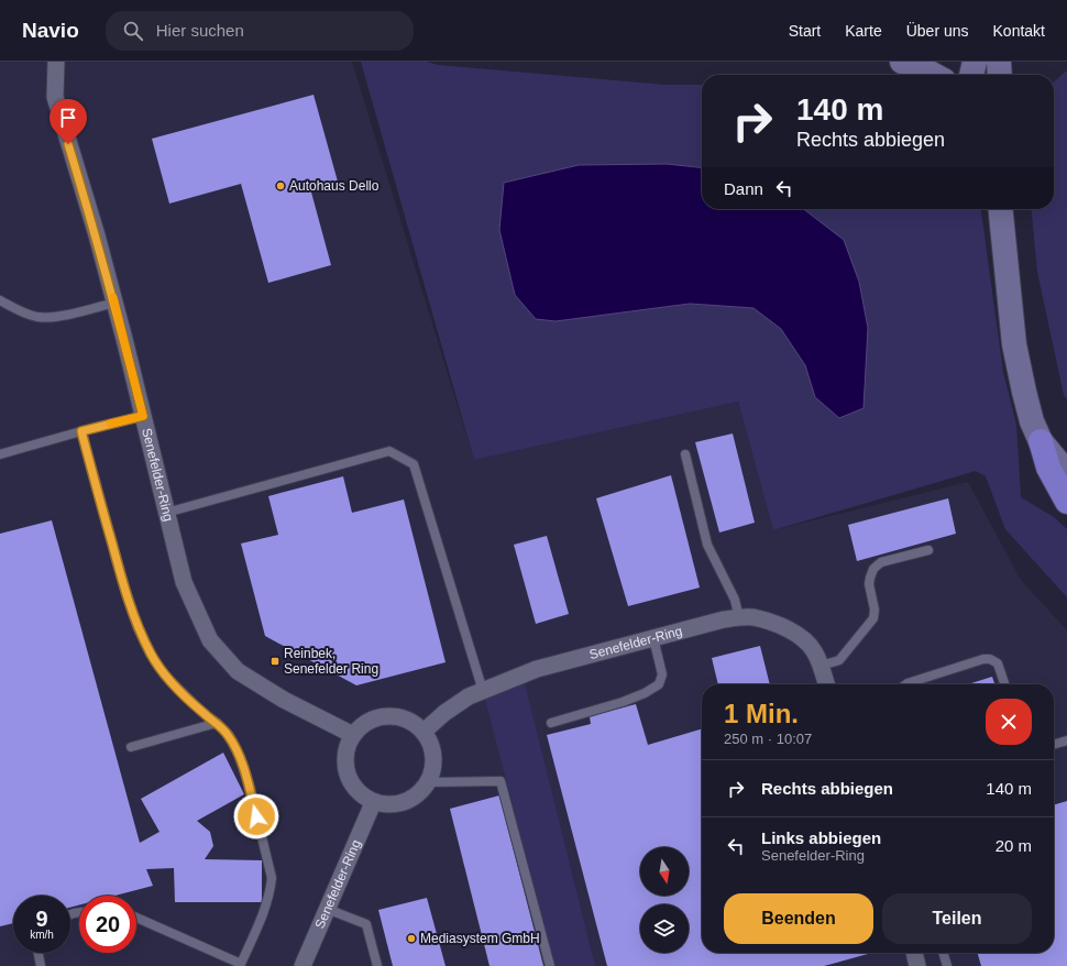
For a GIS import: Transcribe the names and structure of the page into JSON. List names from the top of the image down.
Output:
{
  "streets": {
    "street": ["Senefelder-Ring"]
  },
  "places": {
    "other": ["Autohaus Dello", "Mediasystem GmbH"],
    "transit": ["Reinbek, Senefelder Ring"]
  },
  "north": "bottom",
  "page": {
    "header": "Navio",
    "search": "Hier suchen",
    "nav": [
      "Start",
      "Karte",
      "Über uns",
      "Kontakt"
    ],
    "turn": ["140 m", "Rechts abbiegen"],
    "then": "Dann",
    "heading": ["1 Min.", "250 m · 10:07"],
    "list": [
      {
        "name": "Rechts abbiegen",
        "value": "140 m"
      },
      {
        "name": "Links abbiegen",
        "note": "Senefelder-Ring",
        "value": "20 m"
      }
    ],
    "buttons": ["Beenden", "Teilen"],
    "speed": "9 km/h",
    "limit": "20"
  }
}
